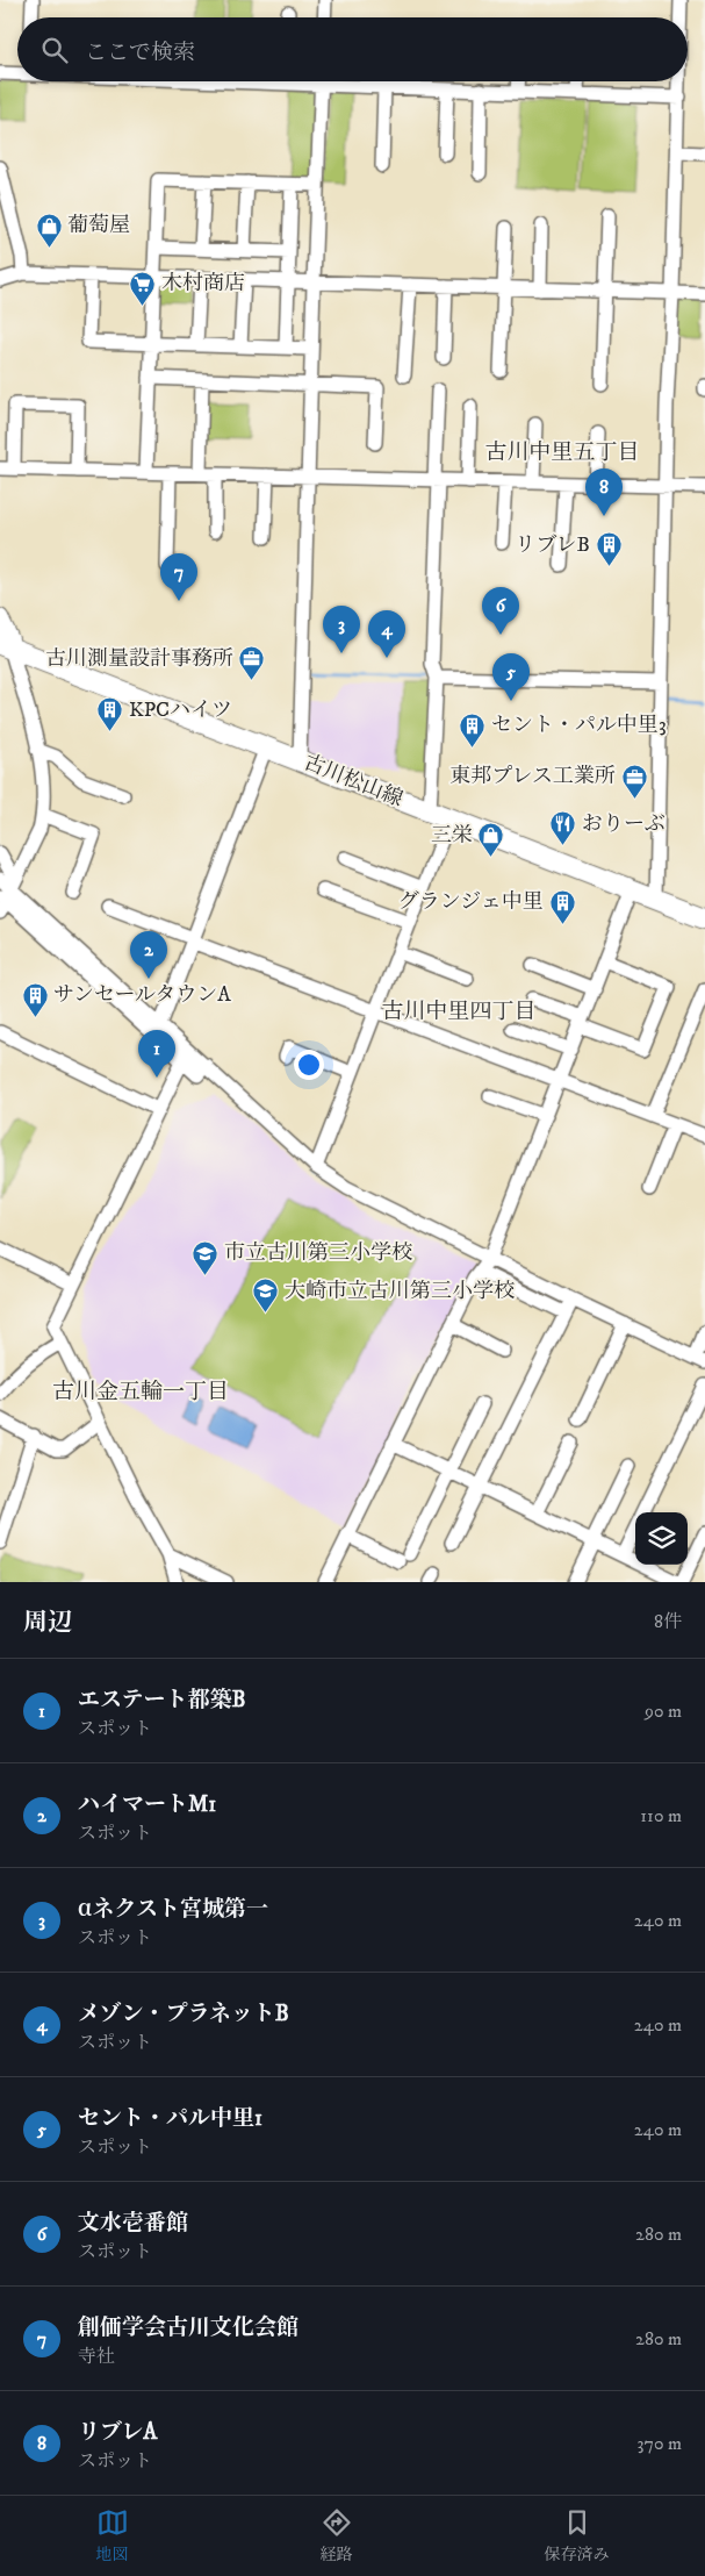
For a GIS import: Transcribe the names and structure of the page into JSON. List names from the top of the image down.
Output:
{
  "streets": {
    "main road": ["古川松山線"]
  },
  "districts": ["古川中里五丁目", "古川中里四丁目", "古川金五輪一丁目"],
  "places": {
    "shop": ["葡萄屋", "三栄"],
    "supermarket": ["木村商店"],
    "building": [
      "リブレB",
      "KPCハイツ",
      "セント・パル中里3",
      "グランジェ中里",
      "サンセールタウンA"
    ],
    "office": ["古川測量設計事務所", "東邦プレス工業所"],
    "restaurant": ["おりーぶ"],
    "school or university": ["市立古川第三小学校", "大崎市立古川第三小学校"]
  },
  "page": {
    "search": "ここで検索",
    "pins": [
      "8",
      "7",
      "6",
      "3",
      "4",
      "5",
      "2",
      "1"
    ],
    "heading": ["周辺", "8件"],
    "list": [
      {
        "mark": "1",
        "name": "エステート都築B",
        "note": "スポット",
        "value": "90 m"
      },
      {
        "mark": "2",
        "name": "ハイマートM1",
        "note": "スポット",
        "value": "110 m"
      },
      {
        "mark": "3",
        "name": "αネクスト宮城第一",
        "note": "スポット",
        "value": "240 m"
      },
      {
        "mark": "4",
        "name": "メゾン・プラネットB",
        "note": "スポット",
        "value": "240 m"
      },
      {
        "mark": "5",
        "name": "セント・パル中里1",
        "note": "スポット",
        "value": "240 m"
      },
      {
        "mark": "6",
        "name": "文水壱番館",
        "note": "スポット",
        "value": "280 m"
      },
      {
        "mark": "7",
        "name": "創価学会古川文化会館",
        "note": "寺社",
        "value": "280 m"
      },
      {
        "mark": "8",
        "name": "リブレA",
        "note": "スポット",
        "value": "370 m"
      }
    ],
    "nav": ["地図", "経路", "保存済み"]
  }
}
